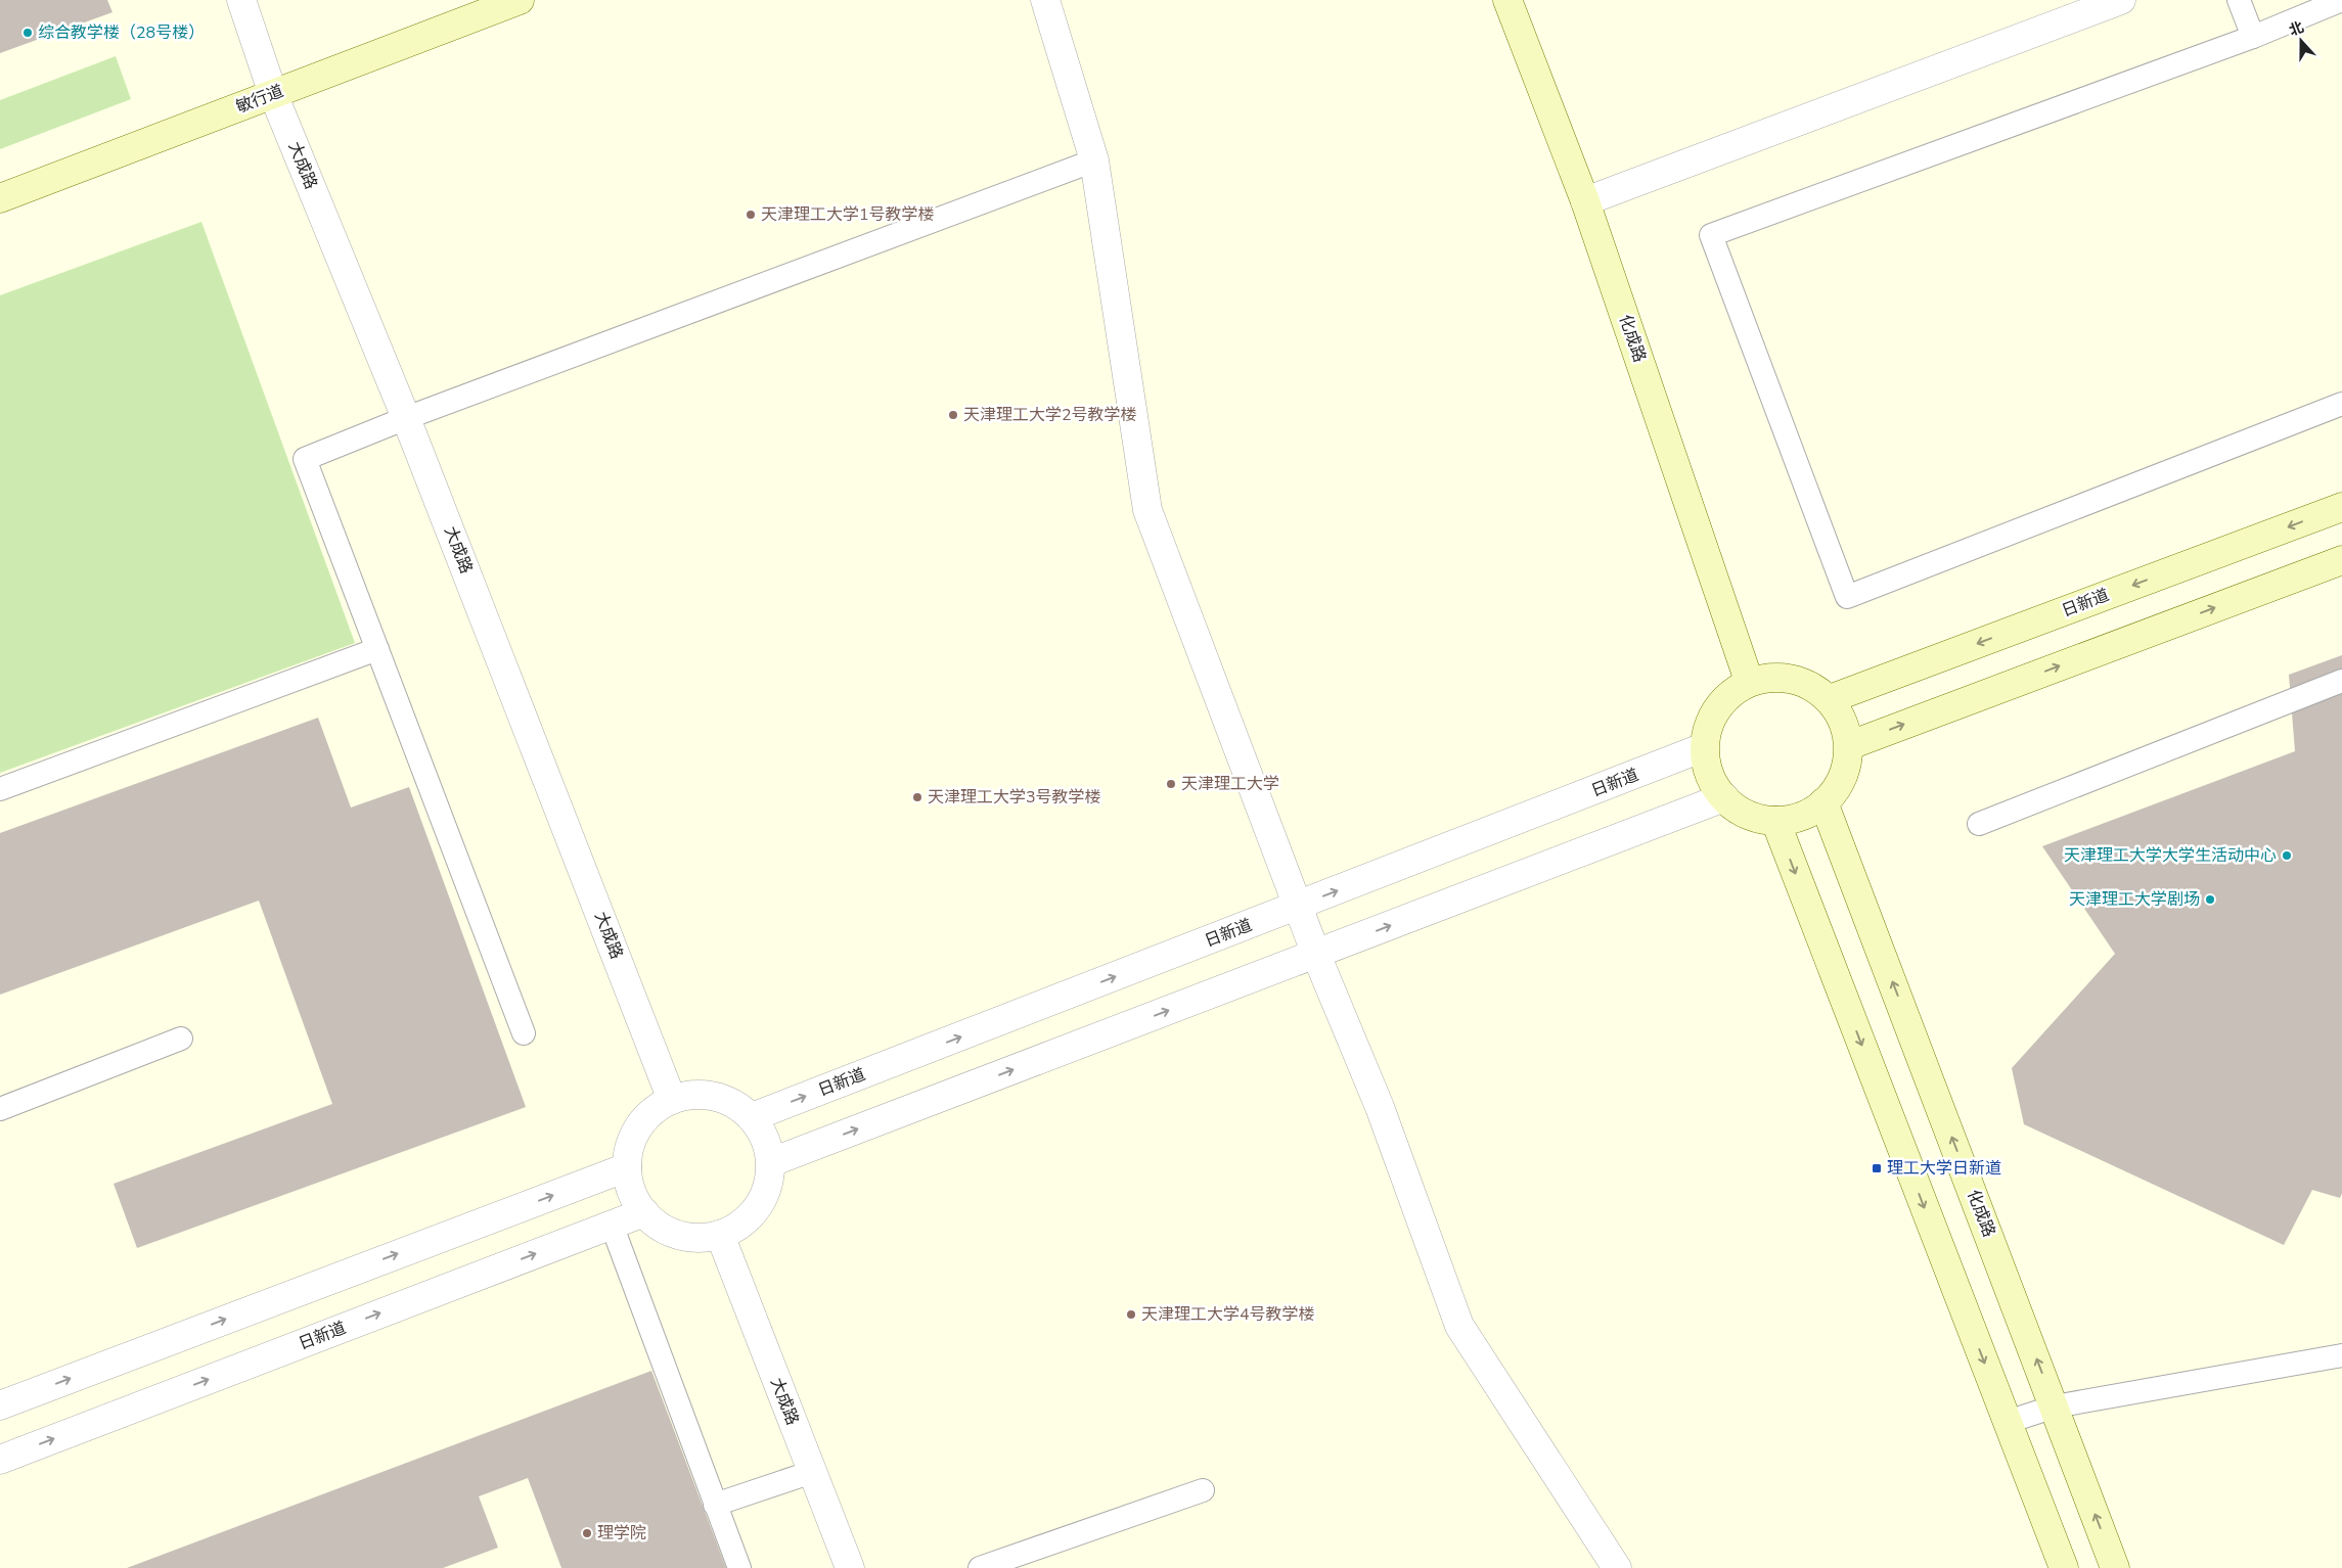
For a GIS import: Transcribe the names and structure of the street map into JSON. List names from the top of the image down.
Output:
{
  "streets": {
    "street": [
      "敏行道",
      "大成路",
      "化成路",
      "日新道"
    ]
  },
  "crossings": [
    ["敏行道", "大成路"],
    ["大成路", "日新道"],
    ["化成路", "日新道"]
  ],
  "places": {
    "other": [
      "综合教学楼（28号楼）",
      "天津理工大学1号教学楼",
      "天津理工大学2号教学楼",
      "天津理工大学",
      "天津理工大学3号教学楼",
      "天津理工大学大学生活动中心",
      "天津理工大学剧场",
      "天津理工大学4号教学楼",
      "理学院"
    ],
    "transit": ["理工大学日新道"]
  },
  "north": "top"
}
